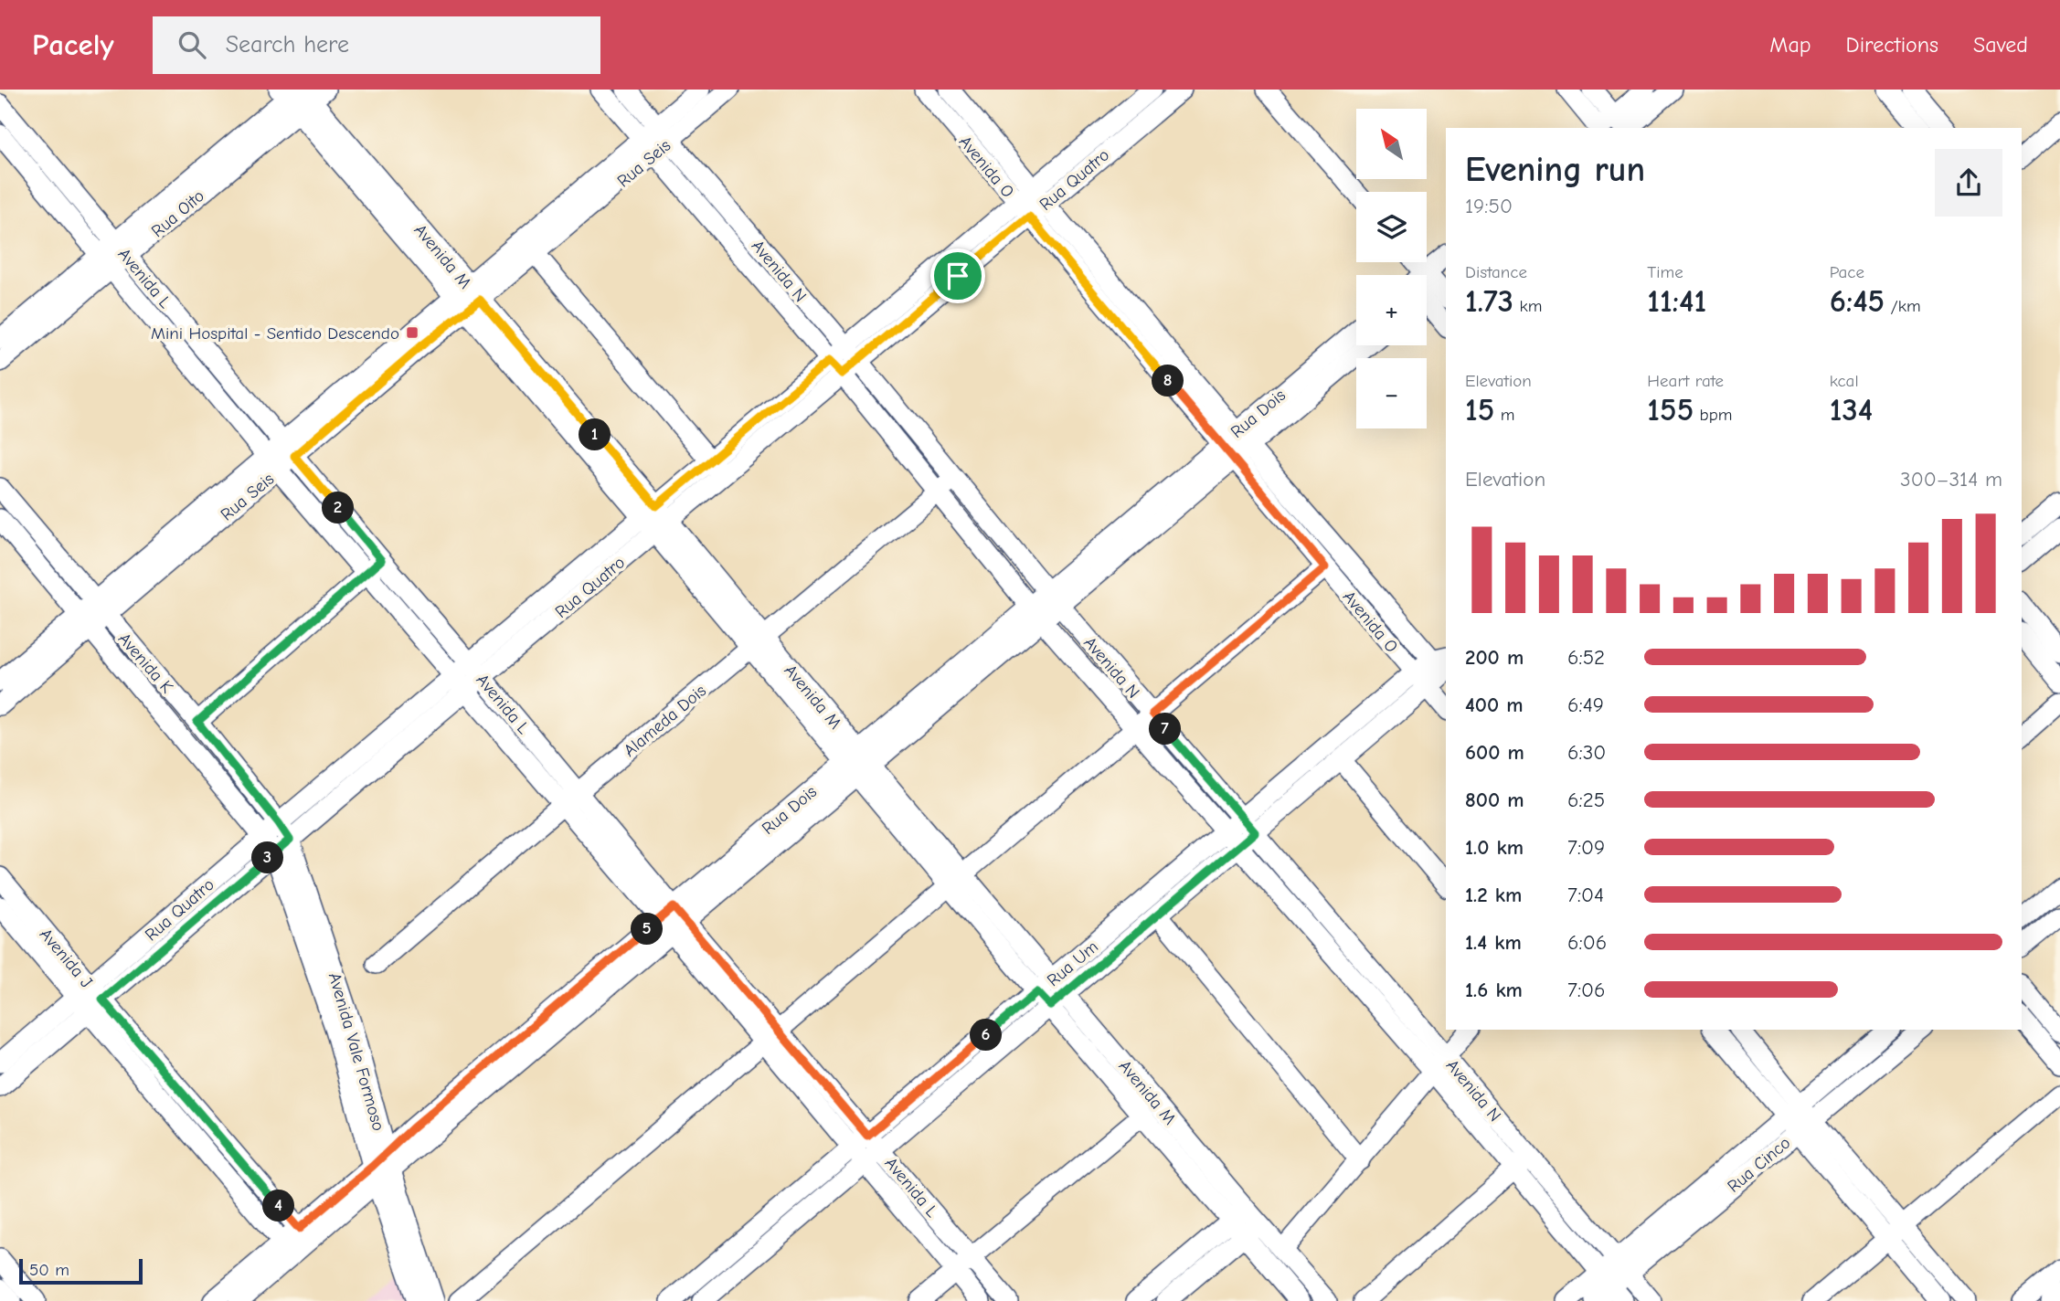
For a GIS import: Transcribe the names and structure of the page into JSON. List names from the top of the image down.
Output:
{
  "streets": {
    "street": [
      "Rua Seis",
      "Avenida O",
      "Rua Quatro",
      "Rua Oito",
      "Avenida M",
      "Avenida N",
      "Avenida L",
      "Rua Dois",
      "Avenida K",
      "Alameda Dois",
      "Avenida J",
      "Rua Um",
      "Avenida Vale Formoso",
      "Rua Cinco"
    ]
  },
  "crossings": [
    ["Rua Seis", "Avenida M"],
    ["Rua Seis", "Avenida N"],
    ["Rua Seis", "Avenida L"],
    ["Rua Seis", "Avenida K"],
    ["Avenida O", "Rua Quatro"],
    ["Avenida O", "Rua Dois"],
    ["Avenida O", "Rua Um"],
    ["Rua Quatro", "Avenida M"],
    ["Rua Quatro", "Avenida N"],
    ["Rua Quatro", "Avenida L"],
    ["Rua Quatro", "Avenida K"],
    ["Rua Quatro", "Avenida J"],
    ["Rua Quatro", "Avenida Vale Formoso"],
    ["Rua Oito", "Avenida M"],
    ["Rua Oito", "Avenida L"],
    ["Avenida M", "Rua Dois"],
    ["Avenida M", "Alameda Dois"],
    ["Avenida M", "Rua Um"],
    ["Avenida N", "Rua Dois"],
    ["Avenida N", "Alameda Dois"],
    ["Avenida N", "Rua Um"],
    ["Avenida N", "Rua Cinco"],
    ["Avenida L", "Rua Dois"],
    ["Avenida L", "Alameda Dois"],
    ["Avenida L", "Rua Um"],
    ["Rua Dois", "Avenida J"],
    ["Rua Dois", "Avenida Vale Formoso"],
    ["Avenida K", "Avenida Vale Formoso"]
  ],
  "places": {
    "transit": ["Mini Hospital - Sentido Descendo"]
  },
  "scale_bar": "50 m",
  "north": "top left",
  "page": {
    "header": "Pacely",
    "search": "Search here",
    "nav": ["Map", "Directions", "Saved"],
    "map_buttons": ["+", "−"],
    "heading": ["Evening run", "19:50"],
    "stats": [
      ["Distance", "1.73 km"],
      ["Time", "11:41"],
      ["Pace", "6:45 /km"],
      ["Elevation", "15 m"],
      ["Heart rate", "155 bpm"],
      ["kcal", "134"]
    ],
    "pins": [
      "8",
      "1",
      "2",
      "7",
      "3",
      "5",
      "6",
      "4"
    ],
    "chart": ["Elevation", "300–314 m"],
    "list": [
      {
        "name": "200 m",
        "note": "6:52"
      },
      {
        "name": "400 m",
        "note": "6:49"
      },
      {
        "name": "600 m",
        "note": "6:30"
      },
      {
        "name": "800 m",
        "note": "6:25"
      },
      {
        "name": "1.0 km",
        "note": "7:09"
      },
      {
        "name": "1.2 km",
        "note": "7:04"
      },
      {
        "name": "1.4 km",
        "note": "6:06"
      },
      {
        "name": "1.6 km",
        "note": "7:06"
      }
    ],
    "scale": "50 m"
  }
}
